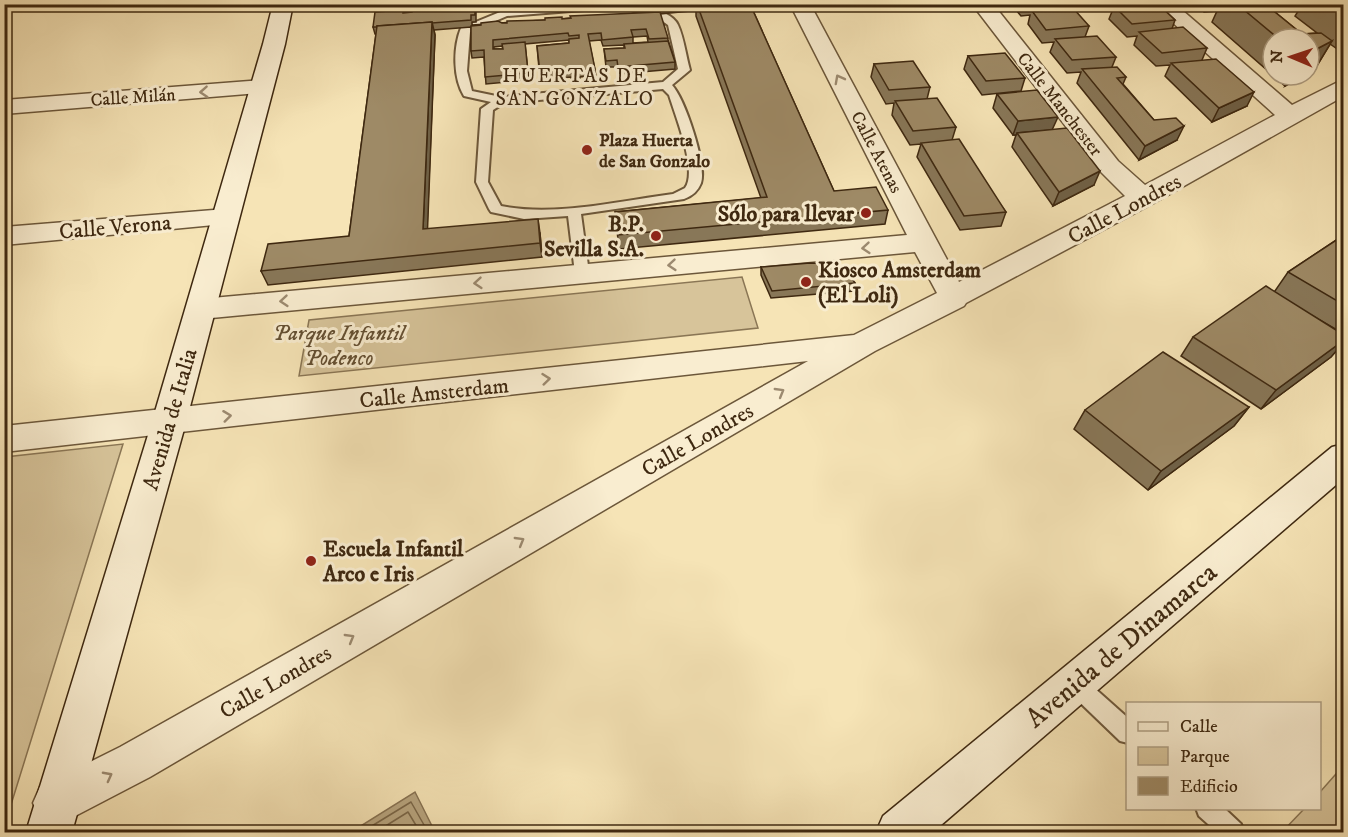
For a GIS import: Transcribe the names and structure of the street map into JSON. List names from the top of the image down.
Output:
{
  "streets": {
    "street": [
      "Calle Milán",
      "Calle Manchester",
      "Calle Atenas",
      "Calle Londres",
      "Calle Verona",
      "Calle Amsterdam",
      "Avenida de Italia",
      "Avenida de Dinamarca"
    ]
  },
  "crossings": [
    ["Calle Milán", "Avenida de Italia"],
    ["Calle Manchester", "Calle Londres"],
    ["Calle Atenas", "Calle Londres"],
    ["Calle Londres", "Calle Amsterdam"],
    ["Calle Londres", "Avenida de Italia"],
    ["Calle Verona", "Avenida de Italia"],
    ["Calle Amsterdam", "Avenida de Italia"]
  ],
  "one_way": ["Calle Atenas"],
  "districts": ["HUERTAS DE SAN GONZALO"],
  "parks": ["Parque Infantil Podenco"],
  "places": [
    "Plaza Huerta de San Gonzalo",
    "Sólo para llevar",
    "B.P. Sevilla S.A.",
    "Kiosco Amsterdam (El Loli)",
    "Escuela Infantil Arco e Iris"
  ],
  "legend": ["Calle", "Parque", "Edificio"],
  "north": "left"
}
